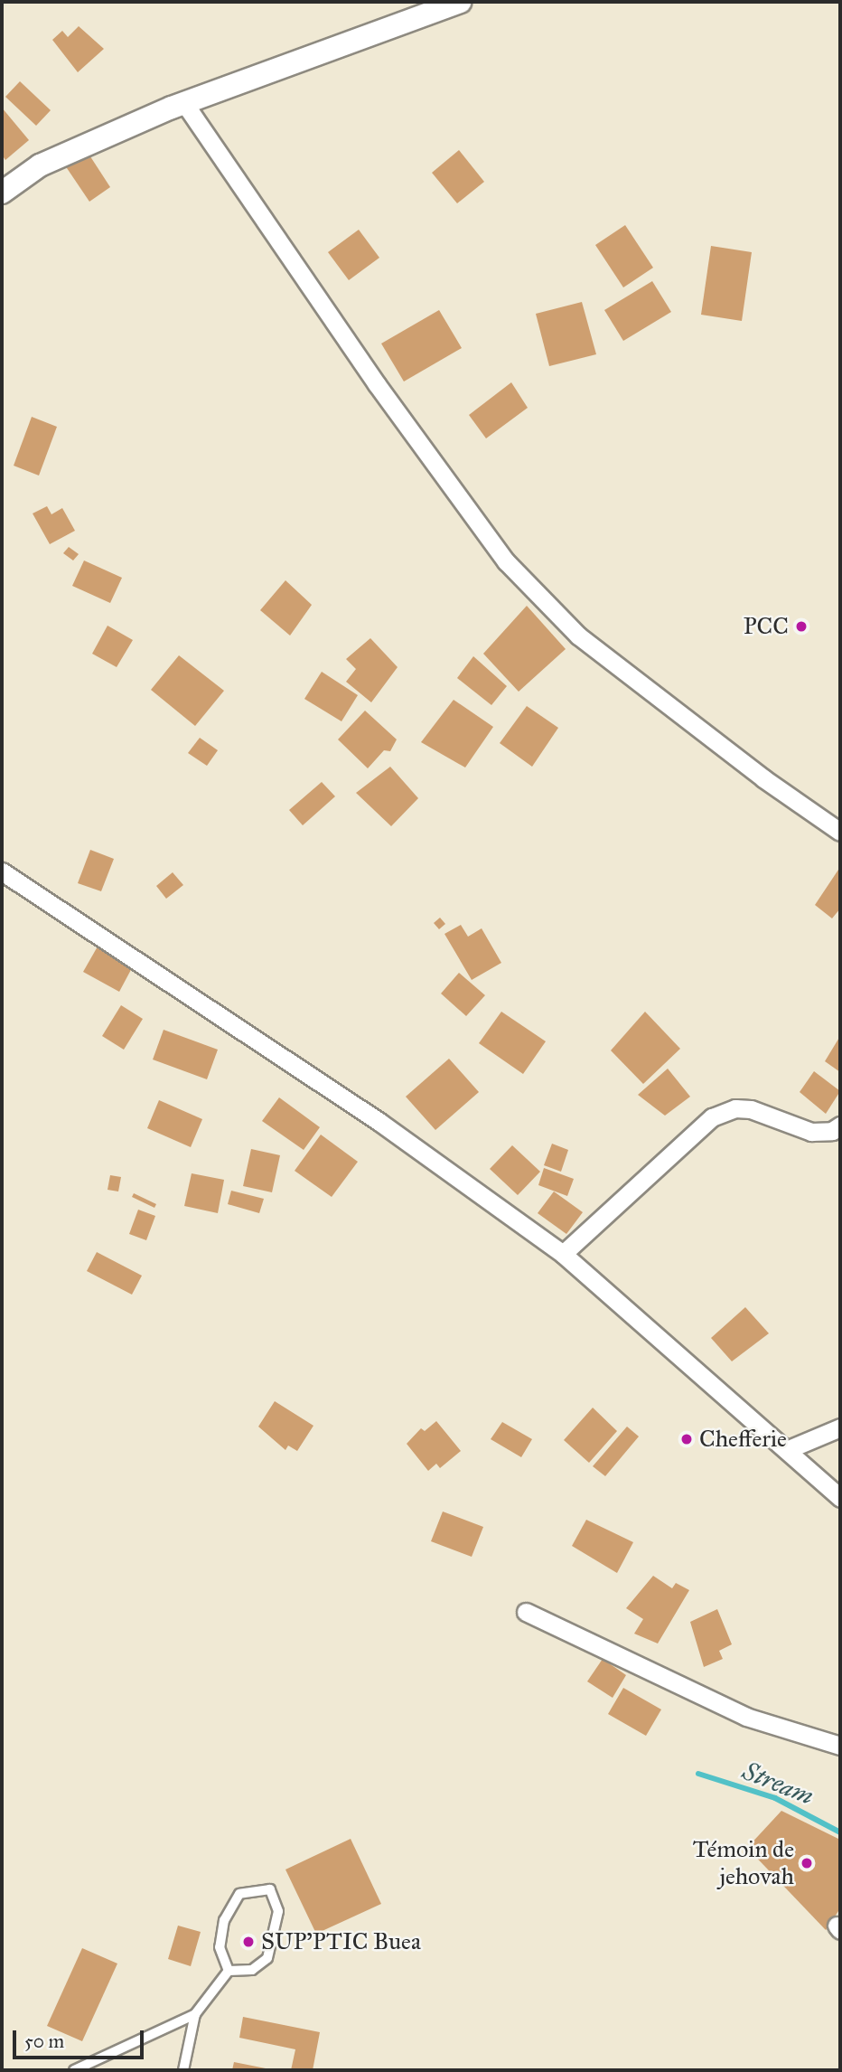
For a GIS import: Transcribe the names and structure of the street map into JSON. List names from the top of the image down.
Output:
{
  "water": ["Stream"],
  "places": [
    "PCC",
    "Chefferie",
    "Témoin de jehovah",
    "SUP'PTIC Buea"
  ],
  "scale_bar": "50 m"
}
